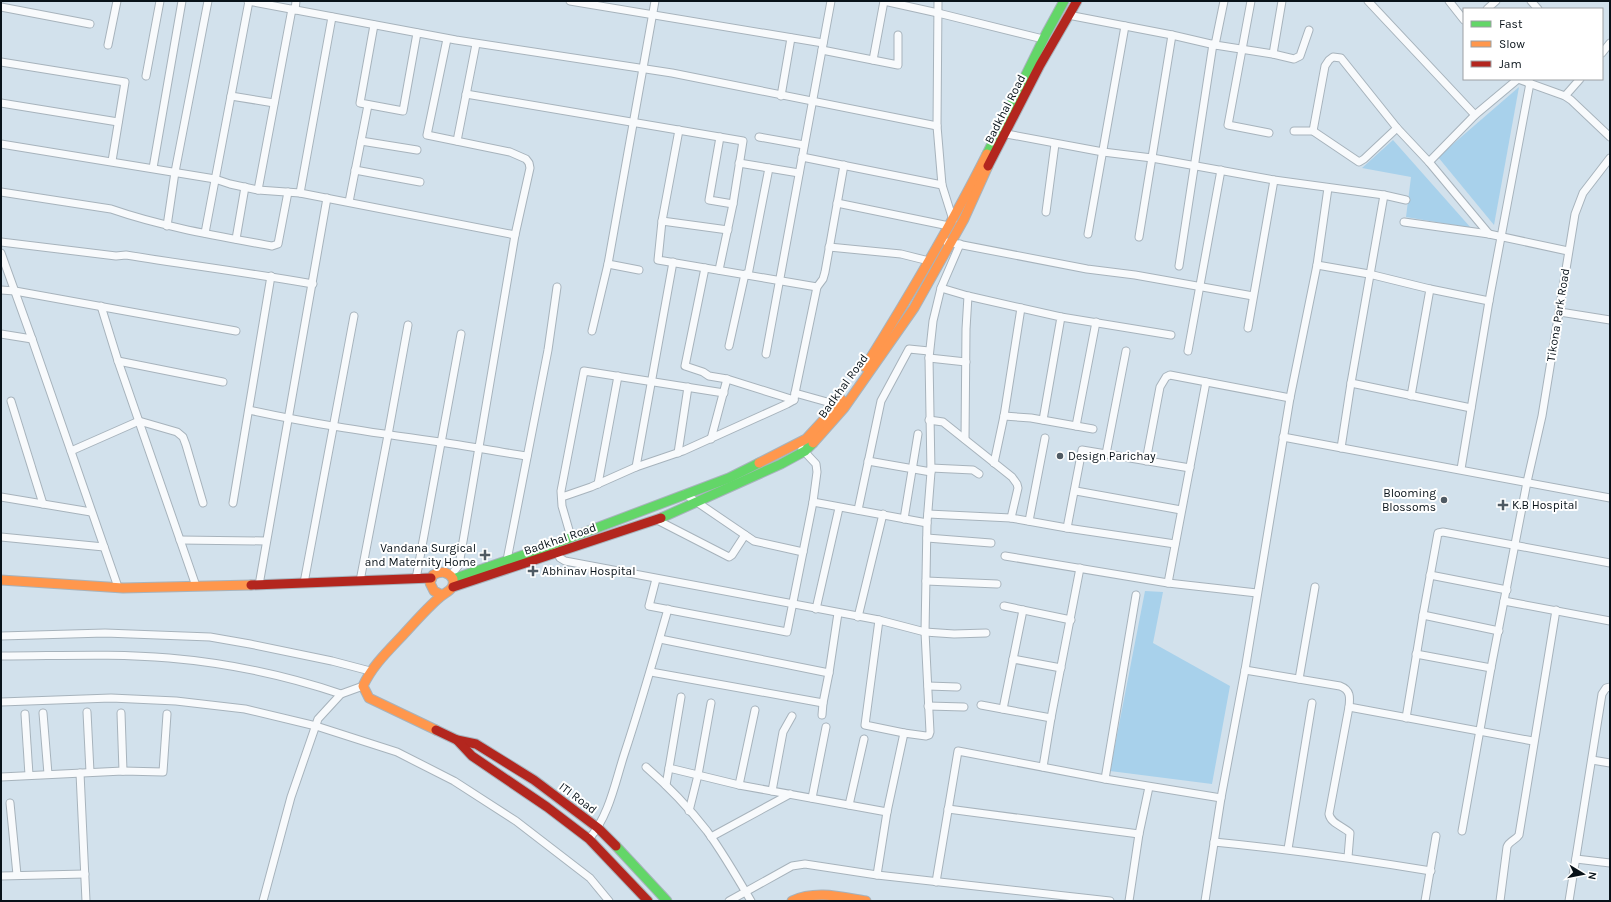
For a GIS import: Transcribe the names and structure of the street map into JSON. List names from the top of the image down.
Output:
{
  "streets": {
    "street": ["Badkhal Road", "Tikona Park Road", "ITI Road"]
  },
  "places": {
    "other": ["Design Parichay", "Blooming Blossoms"],
    "health": ["K.B Hospital", "Vandana Surgical and Maternity Home", "Abhinav Hospital"]
  },
  "legend": ["Fast", "Slow", "Jam"],
  "north": "right"
}
